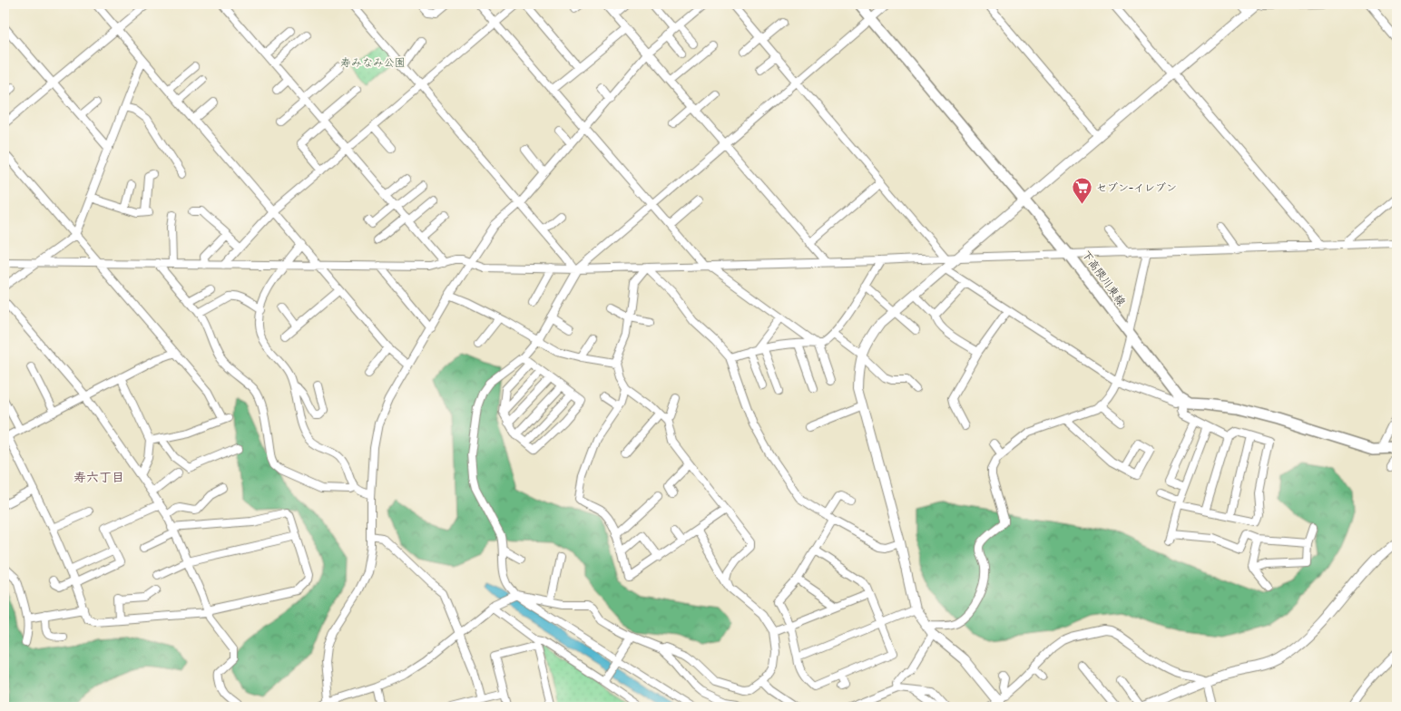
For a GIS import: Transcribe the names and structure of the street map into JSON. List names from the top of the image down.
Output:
{
  "streets": {
    "main road": ["下高隈川東線"]
  },
  "districts": ["寿六丁目"],
  "parks": ["寿みなみ公園"],
  "places": {
    "supermarket": ["セブン-イレブン"]
  }
}
